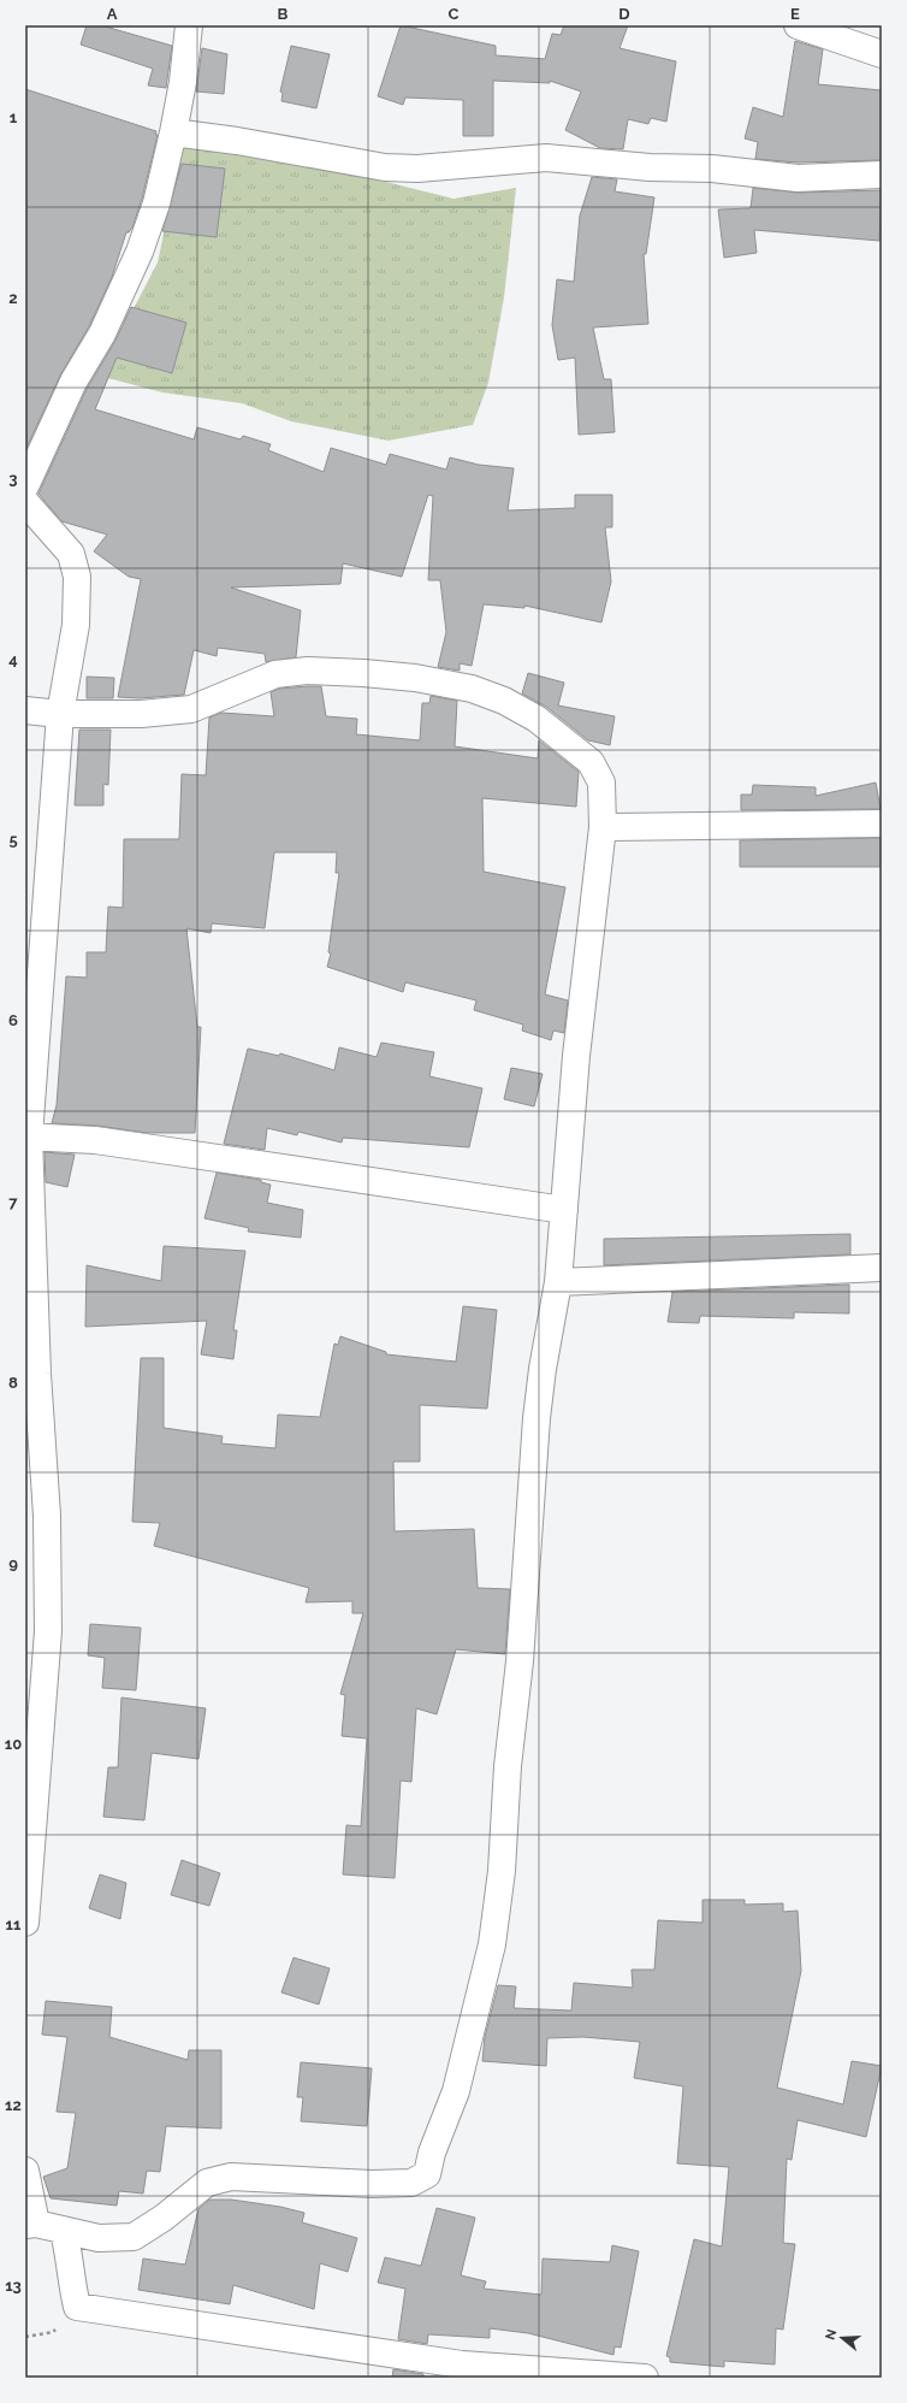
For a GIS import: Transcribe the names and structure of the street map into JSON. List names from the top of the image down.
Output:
{
  "north": "left",
  "grid": {
    "columns": [
      "A",
      "B",
      "C",
      "D",
      "E"
    ],
    "rows": [
      "1",
      "2",
      "3",
      "4",
      "5",
      "6",
      "7",
      "8",
      "9",
      "10",
      "11",
      "12",
      "13"
    ]
  }
}
